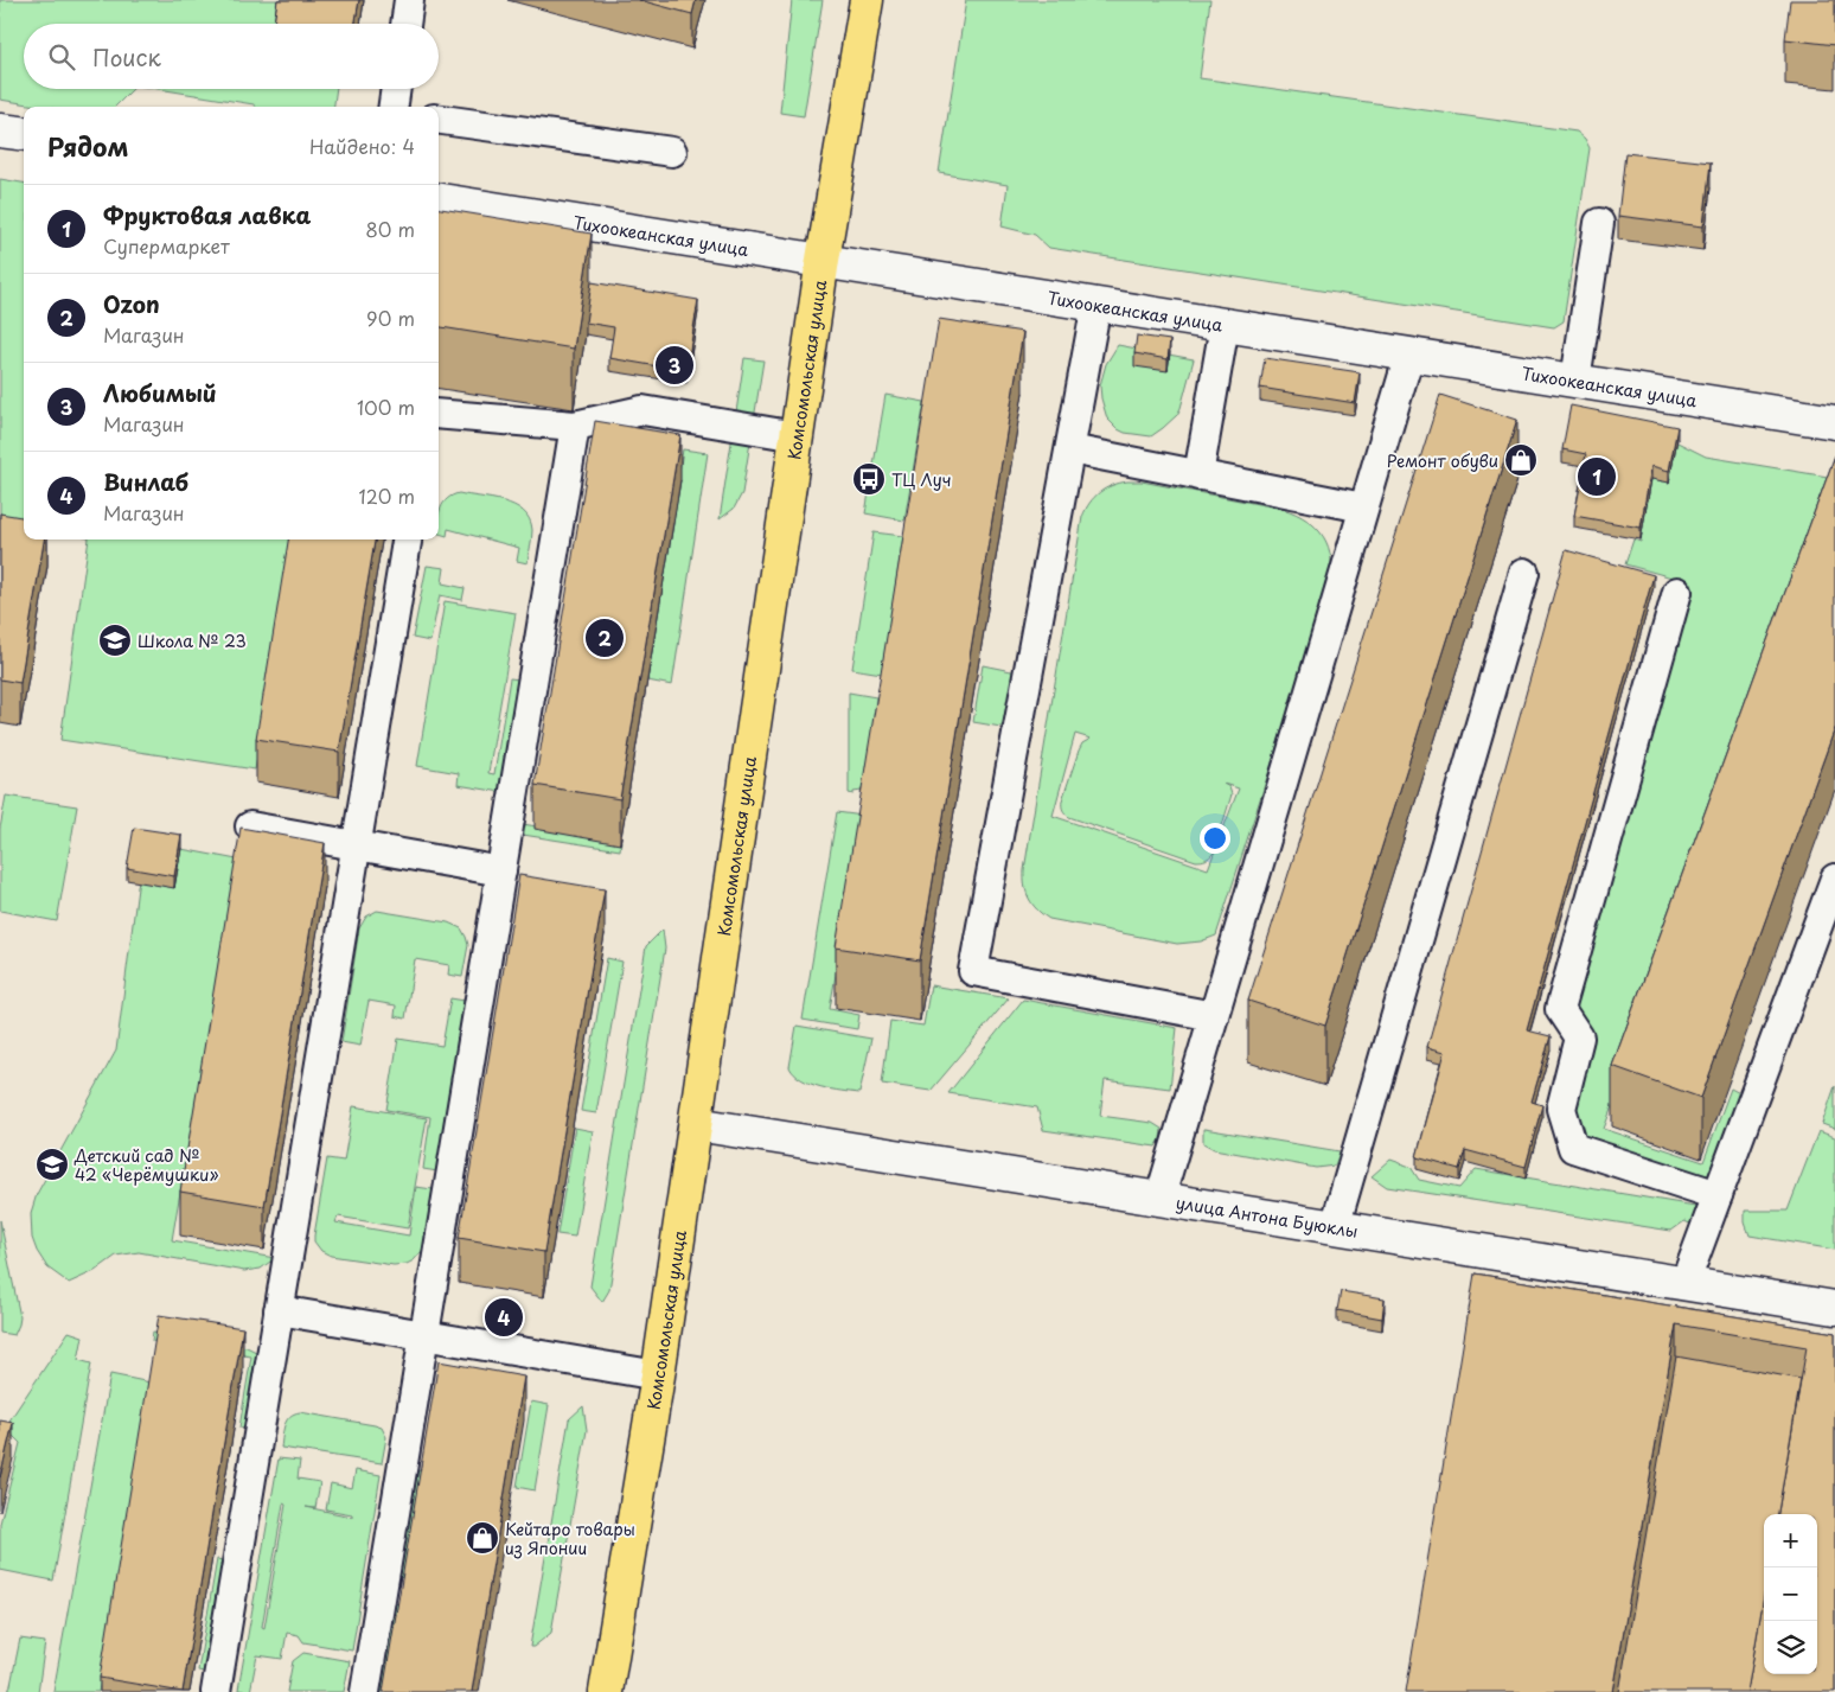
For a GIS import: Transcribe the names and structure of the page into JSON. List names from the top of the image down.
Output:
{
  "streets": {
    "main road": ["Комсомольская улица"],
    "street": ["Тихоокеанская улица", "улица Антона Буюклы"]
  },
  "crossings": [
    ["Тихоокеанская улица", "Комсомольская улица"],
    ["Комсомольская улица", "улица Антона Буюклы"]
  ],
  "places": {
    "shop": ["Ремонт обуви", "Кейтаро товары из Японии"],
    "bus stop": ["ТЦ Луч"],
    "school or university": ["Школа № 23", "Детский сад № 42 «Черёмушки»"]
  },
  "page": {
    "search": "Поиск",
    "heading": ["Рядом", "Найдено: 4"],
    "list": [
      {
        "mark": "1",
        "name": "Фруктовая лавка",
        "note": "Супермаркет",
        "value": "80 m"
      },
      {
        "mark": "2",
        "name": "Ozon",
        "note": "Магазин",
        "value": "90 m"
      },
      {
        "mark": "3",
        "name": "Любимый",
        "note": "Магазин",
        "value": "100 m"
      },
      {
        "mark": "4",
        "name": "Винлаб",
        "note": "Магазин",
        "value": "120 m"
      }
    ],
    "pins": [
      "3",
      "1",
      "2",
      "4"
    ],
    "map_buttons": ["+", "−"]
  }
}
